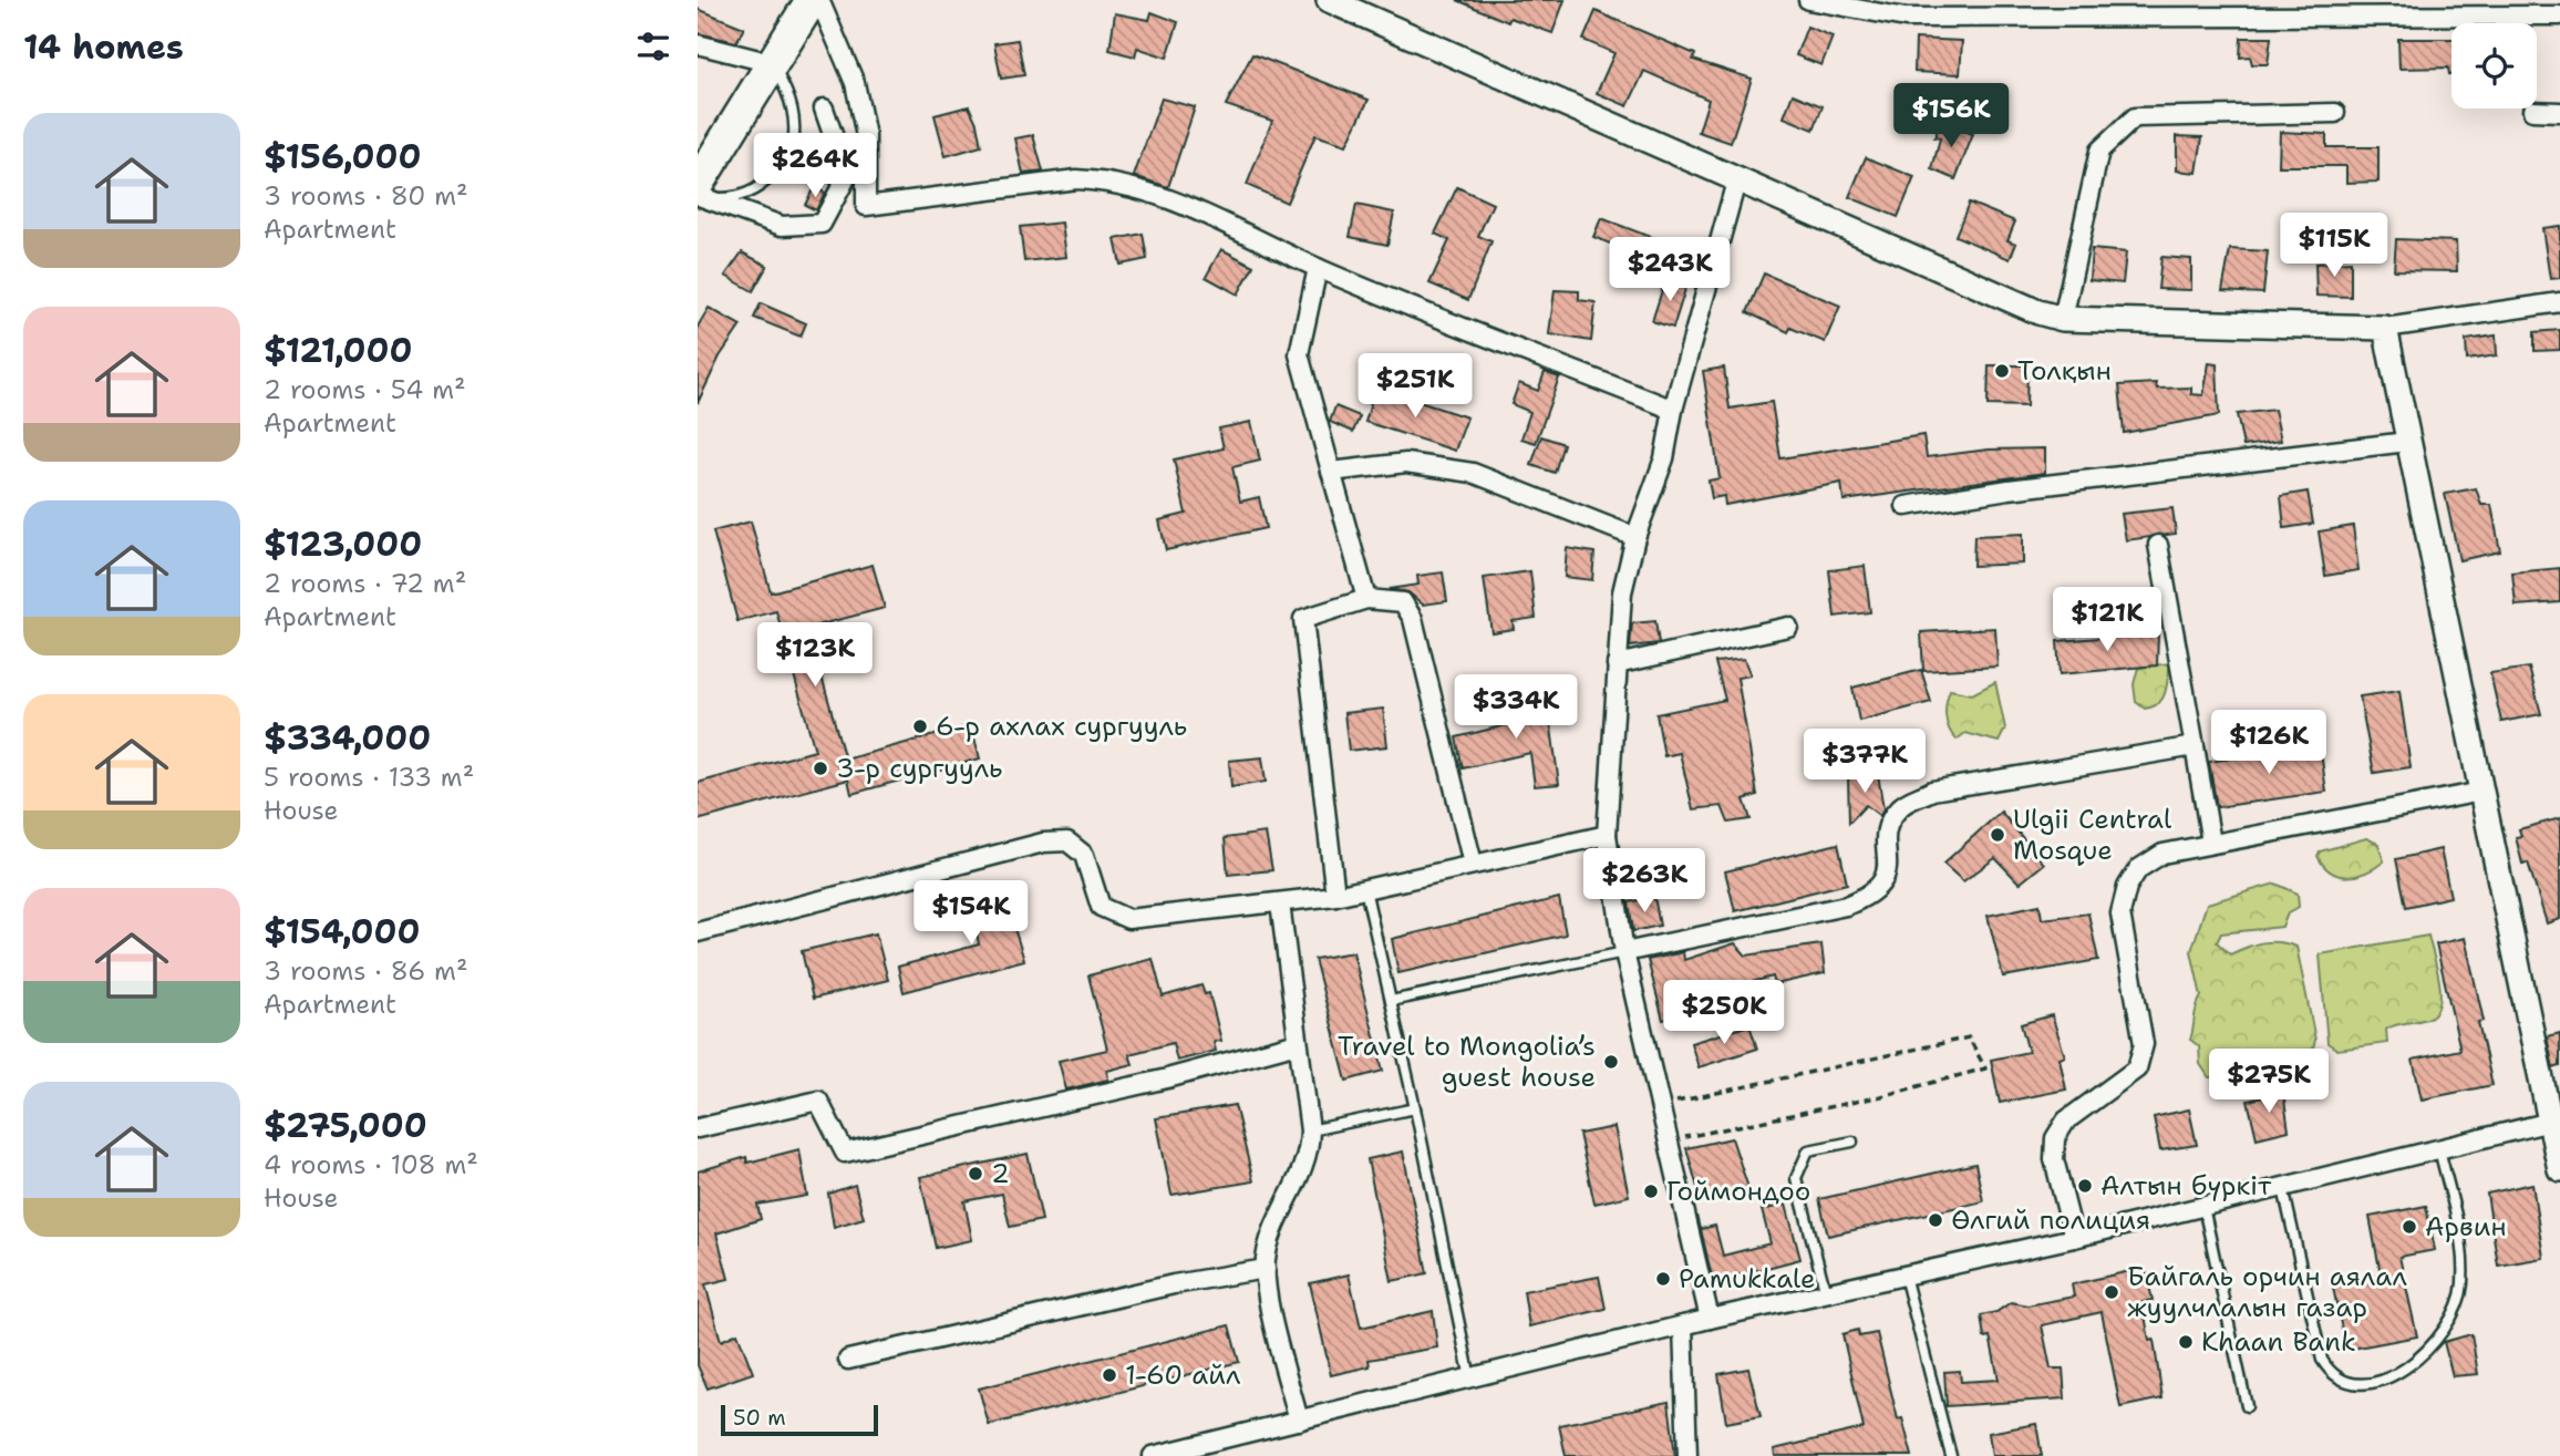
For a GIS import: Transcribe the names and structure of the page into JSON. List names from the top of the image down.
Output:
{
  "places": [
    "Толқын",
    "6-р ахлах сургууль",
    "3-р сургууль",
    "Ulgii Central Mosque",
    "Travel to Mongolia’s guest house",
    "2",
    "Алтын бүркiт",
    "Гоймондоо",
    "Өлгий полиция",
    "Арвин",
    "Pamukkale",
    "Байгаль орчин аялал жуулчлалын газар",
    "Khaan Bank",
    "1-60 айл"
  ],
  "scale_bar": "50 m",
  "page": {
    "heading": "14 homes",
    "price": [
      "$156K",
      "$264K",
      "$115K",
      "$243K",
      "$251K",
      "$121K",
      "$123K",
      "$334K",
      "$126K",
      "$377K",
      "$263K",
      "$154K",
      "$250K",
      "$275K"
    ],
    "list": [
      {
        "name": "$156,000",
        "note": "3 rooms · 80 m² · Apartment"
      },
      {
        "name": "$121,000",
        "note": "2 rooms · 54 m² · Apartment"
      },
      {
        "name": "$123,000",
        "note": "2 rooms · 72 m² · Apartment"
      },
      {
        "name": "$334,000",
        "note": "5 rooms · 133 m² · House"
      },
      {
        "name": "$154,000",
        "note": "3 rooms · 86 m² · Apartment"
      },
      {
        "name": "$275,000",
        "note": "4 rooms · 108 m² · House"
      }
    ],
    "scale": "50 m"
  }
}
